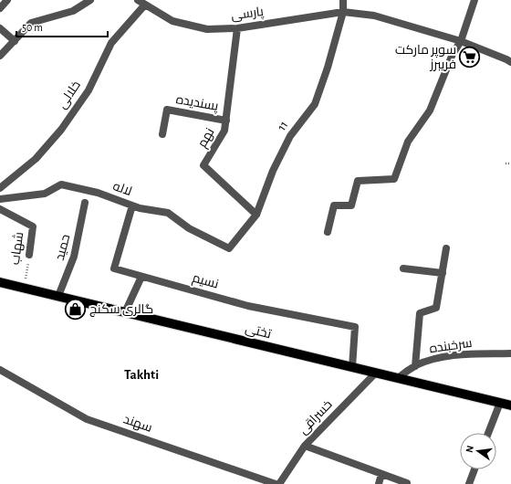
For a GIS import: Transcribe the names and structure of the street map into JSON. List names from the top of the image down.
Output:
{
  "streets": {
    "main road": ["تختی"],
    "street": [
      "پارسی",
      "خلالی",
      "پسندیده",
      "11",
      "نهم",
      "لاله",
      "حمید",
      "شهاب",
      "نسیم",
      "سرخبنده",
      "خسراقی",
      "سهند"
    ]
  },
  "crossings": [
    ["پارسی", "خلالی"],
    ["پارسی", "11"],
    ["پارسی", "نهم"],
    ["پسندیده", "نهم"],
    ["11", "نهم"],
    ["11", "لاله"],
    ["لاله", "نسیم"],
    ["حمید", "تختی"],
    ["شهاب", "تختی"],
    ["نسیم", "تختی"],
    ["تختی", "سرخبنده"],
    ["تختی", "خسراقی"]
  ],
  "districts": ["Takhti"],
  "places": {
    "supermarket": ["سوپر مارکت فریبرز"],
    "shop": ["گالری سکنج"]
  },
  "scale_bar": "50 m",
  "north": "left"
}
